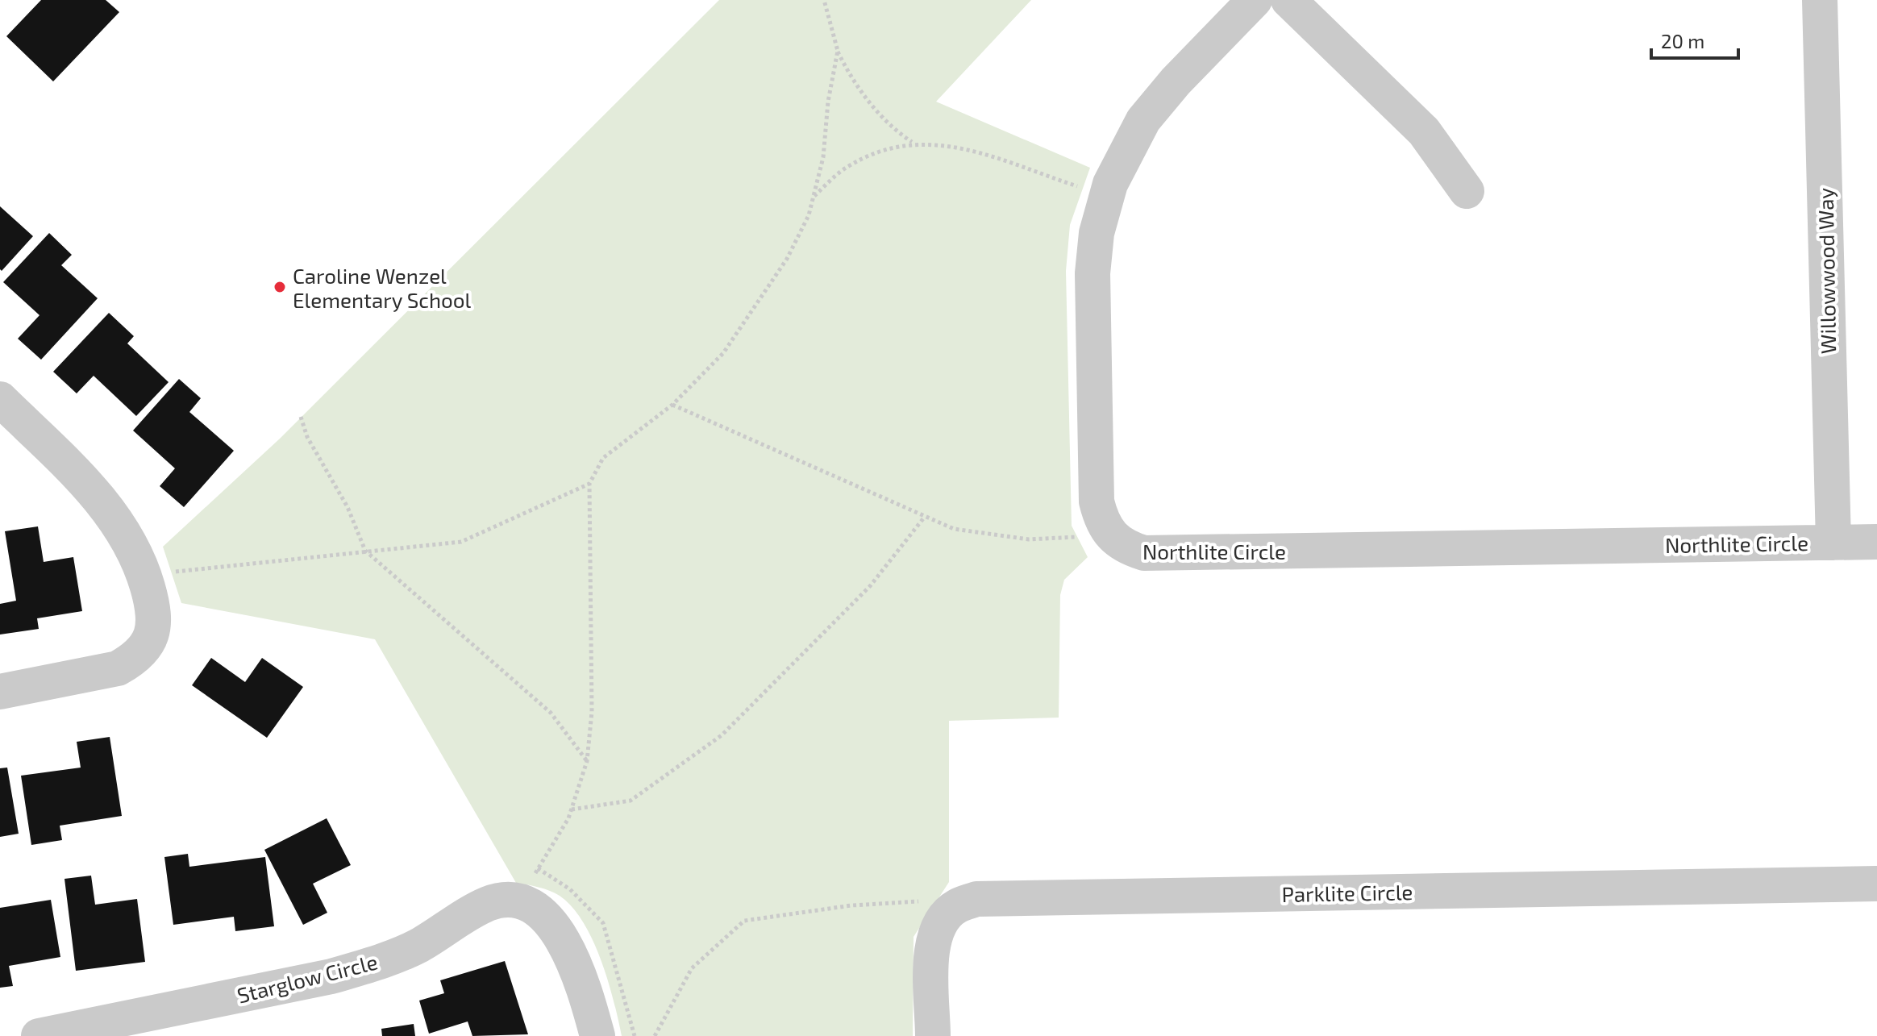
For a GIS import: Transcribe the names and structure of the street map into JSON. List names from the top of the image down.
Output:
{
  "streets": {
    "street": [
      "Willowwood Way",
      "Northlite Circle",
      "Parklite Circle",
      "Starglow Circle"
    ]
  },
  "crossings": [
    ["Willowwood Way", "Northlite Circle"]
  ],
  "places": ["Caroline Wenzel Elementary School"],
  "scale_bar": "20 m"
}
